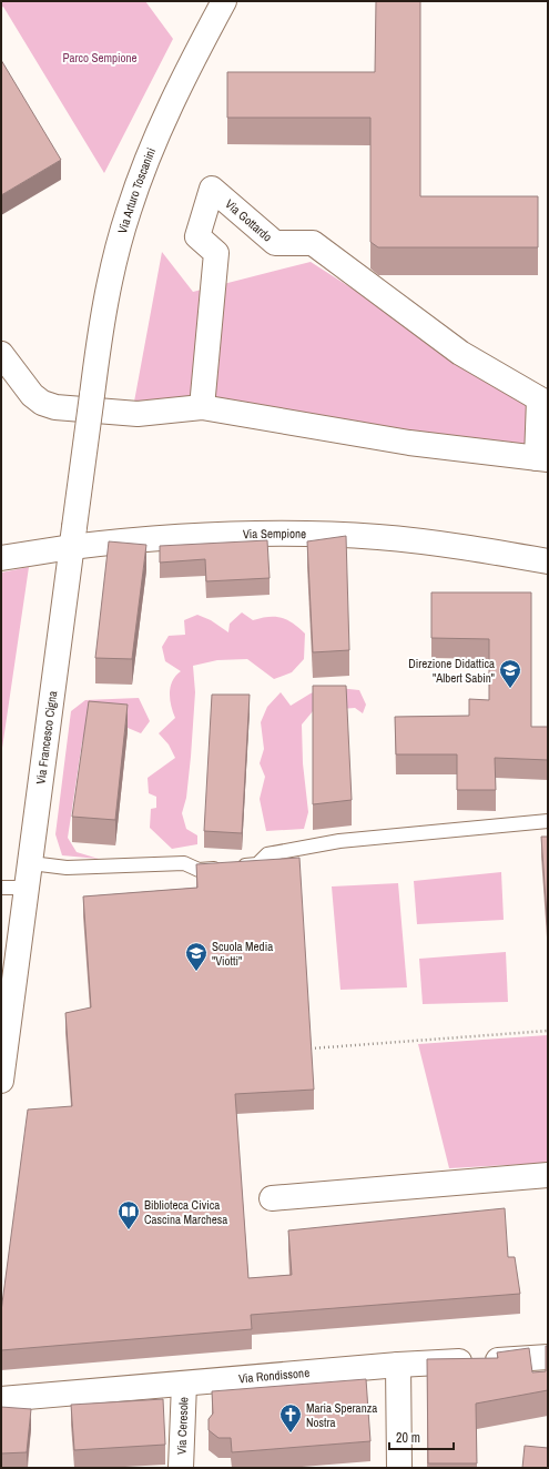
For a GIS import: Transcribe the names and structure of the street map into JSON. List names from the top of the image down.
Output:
{
  "streets": {
    "street": [
      "Via Arturo Toscanini",
      "Via Gottardo",
      "Via Sempione",
      "Via Francesco Cigna",
      "Via Rondissone",
      "Via Ceresole"
    ]
  },
  "crossings": [
    ["Via Arturo Toscanini", "Via Francesco Cigna"],
    ["Via Sempione", "Via Francesco Cigna"],
    ["Via Rondissone", "Via Ceresole"]
  ],
  "parks": ["Parco Sempione"],
  "places": {
    "school or university": ["Direzione Didattica \"Albert Sabin\"", "Scuola Media \"Viotti\""],
    "library": ["Biblioteca Civica Cascina Marchesa"],
    "church": ["Maria Speranza Nostra"]
  },
  "scale_bar": "20 m"
}
